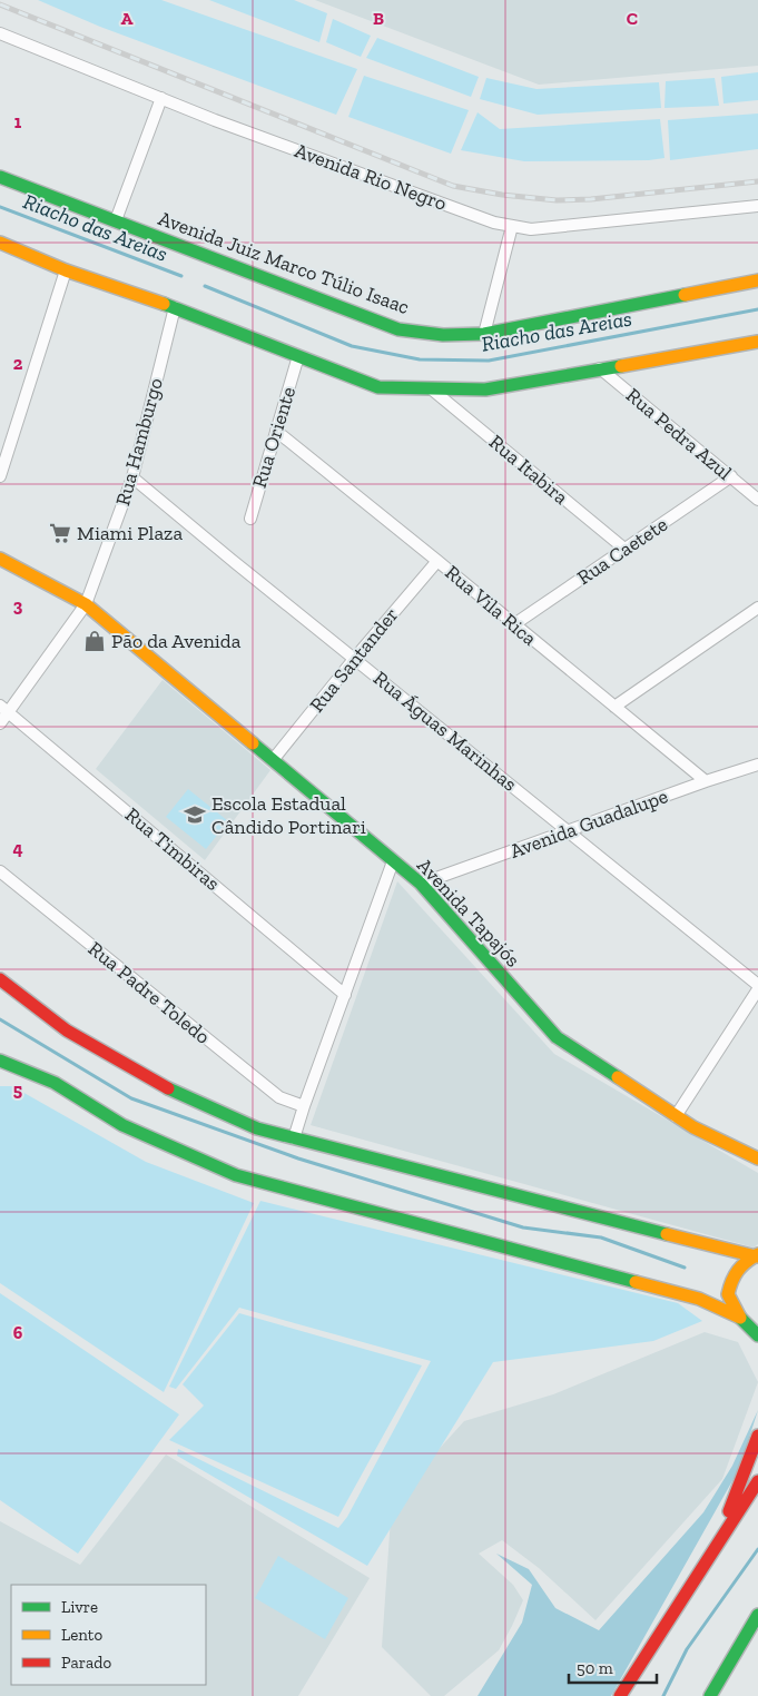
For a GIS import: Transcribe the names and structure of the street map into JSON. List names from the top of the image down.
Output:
{
  "streets": {
    "main road": ["Avenida Juiz Marco Túlio Isaac", "Avenida Tapajós"],
    "street": [
      "Avenida Rio Negro",
      "Rua Pedra Azul",
      "Rua Oriente",
      "Rua Hamburgo",
      "Rua Itabira",
      "Rua Caetete",
      "Rua Vila Rica",
      "Rua Santander",
      "Rua Águas Marinhas",
      "Avenida Guadalupe",
      "Rua Timbiras",
      "Rua Padre Toledo"
    ]
  },
  "crossings": [
    ["Rua Pedra Azul", "Rua Caetete"],
    ["Rua Oriente", "Rua Vila Rica"],
    ["Rua Hamburgo", "Rua Águas Marinhas"],
    ["Rua Hamburgo", "Rua Timbiras"],
    ["Rua Hamburgo", "Avenida Tapajós"],
    ["Rua Itabira", "Rua Caetete"],
    ["Rua Caetete", "Rua Vila Rica"],
    ["Rua Vila Rica", "Rua Santander"],
    ["Rua Vila Rica", "Avenida Guadalupe"],
    ["Rua Santander", "Rua Águas Marinhas"],
    ["Rua Santander", "Avenida Tapajós"],
    ["Rua Águas Marinhas", "Avenida Guadalupe"],
    ["Avenida Guadalupe", "Avenida Tapajós"]
  ],
  "water": ["Riacho das Areias"],
  "places": {
    "supermarket": ["Miami Plaza"],
    "shop": ["Pão da Avenida"],
    "school or university": ["Escola Estadual Cândido Portinari"]
  },
  "legend": ["Livre", "Lento", "Parado"],
  "scale_bar": "50 m",
  "grid": {
    "columns": ["A", "B", "C"],
    "rows": [
      "1",
      "2",
      "3",
      "4",
      "5",
      "6"
    ]
  }
}
